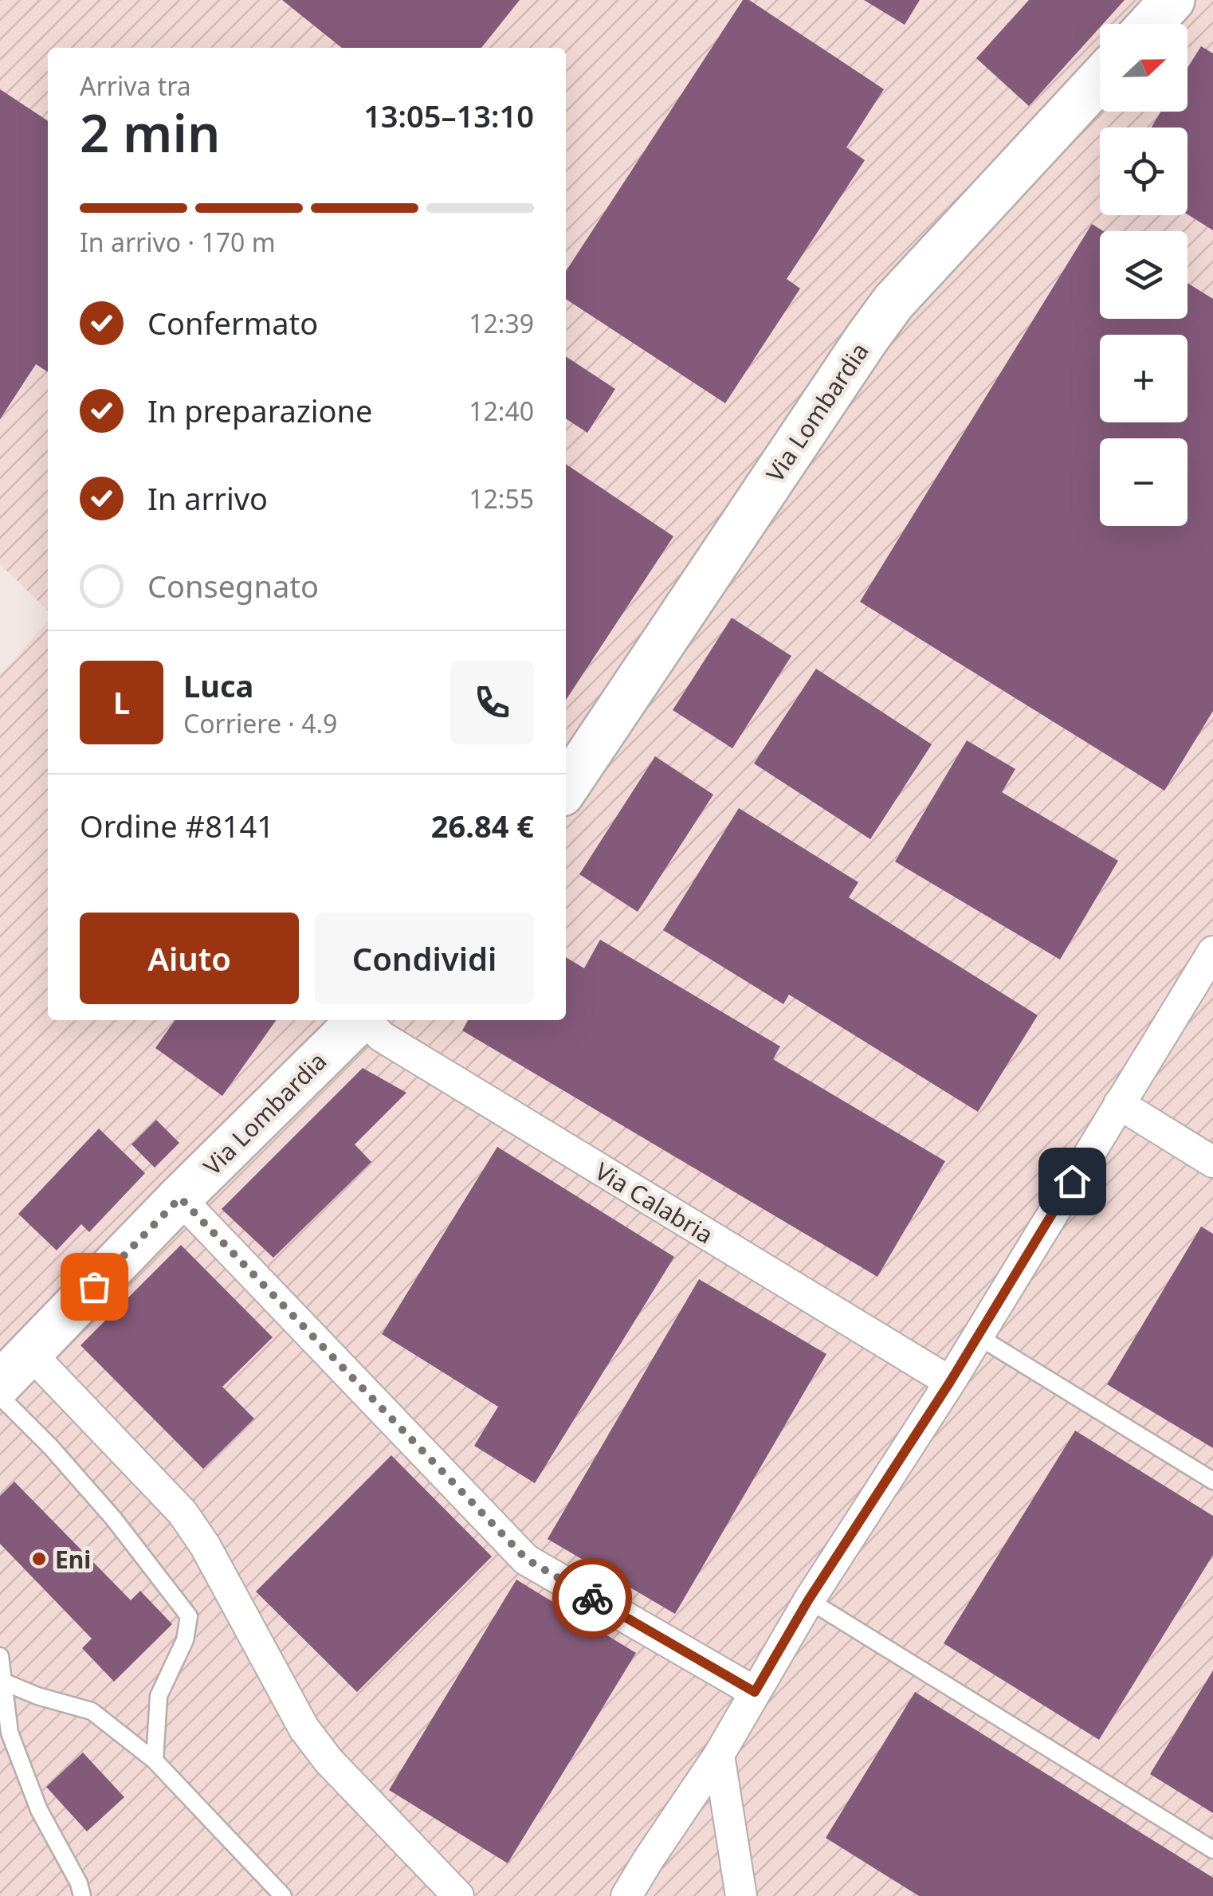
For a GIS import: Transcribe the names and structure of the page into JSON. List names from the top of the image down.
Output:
{
  "streets": {
    "street": ["Via Lombardia", "Via Calabria"]
  },
  "places": ["Eni"],
  "north": "right",
  "page": {
    "map_buttons": ["+", "−"],
    "heading": ["2 min", "Arriva tra", "13:05–13:10"],
    "panel": [
      "Luca",
      "Corriere · 4.9",
      "Ordine #8141",
      "26.84 €"
    ],
    "bar": "In arrivo · 170 m",
    "list": [
      ["Confermato", "12:39"],
      ["In preparazione", "12:40"],
      ["In arrivo", "12:55"],
      "Consegnato"
    ],
    "round": "L",
    "buttons": ["Aiuto", "Condividi"]
  }
}
